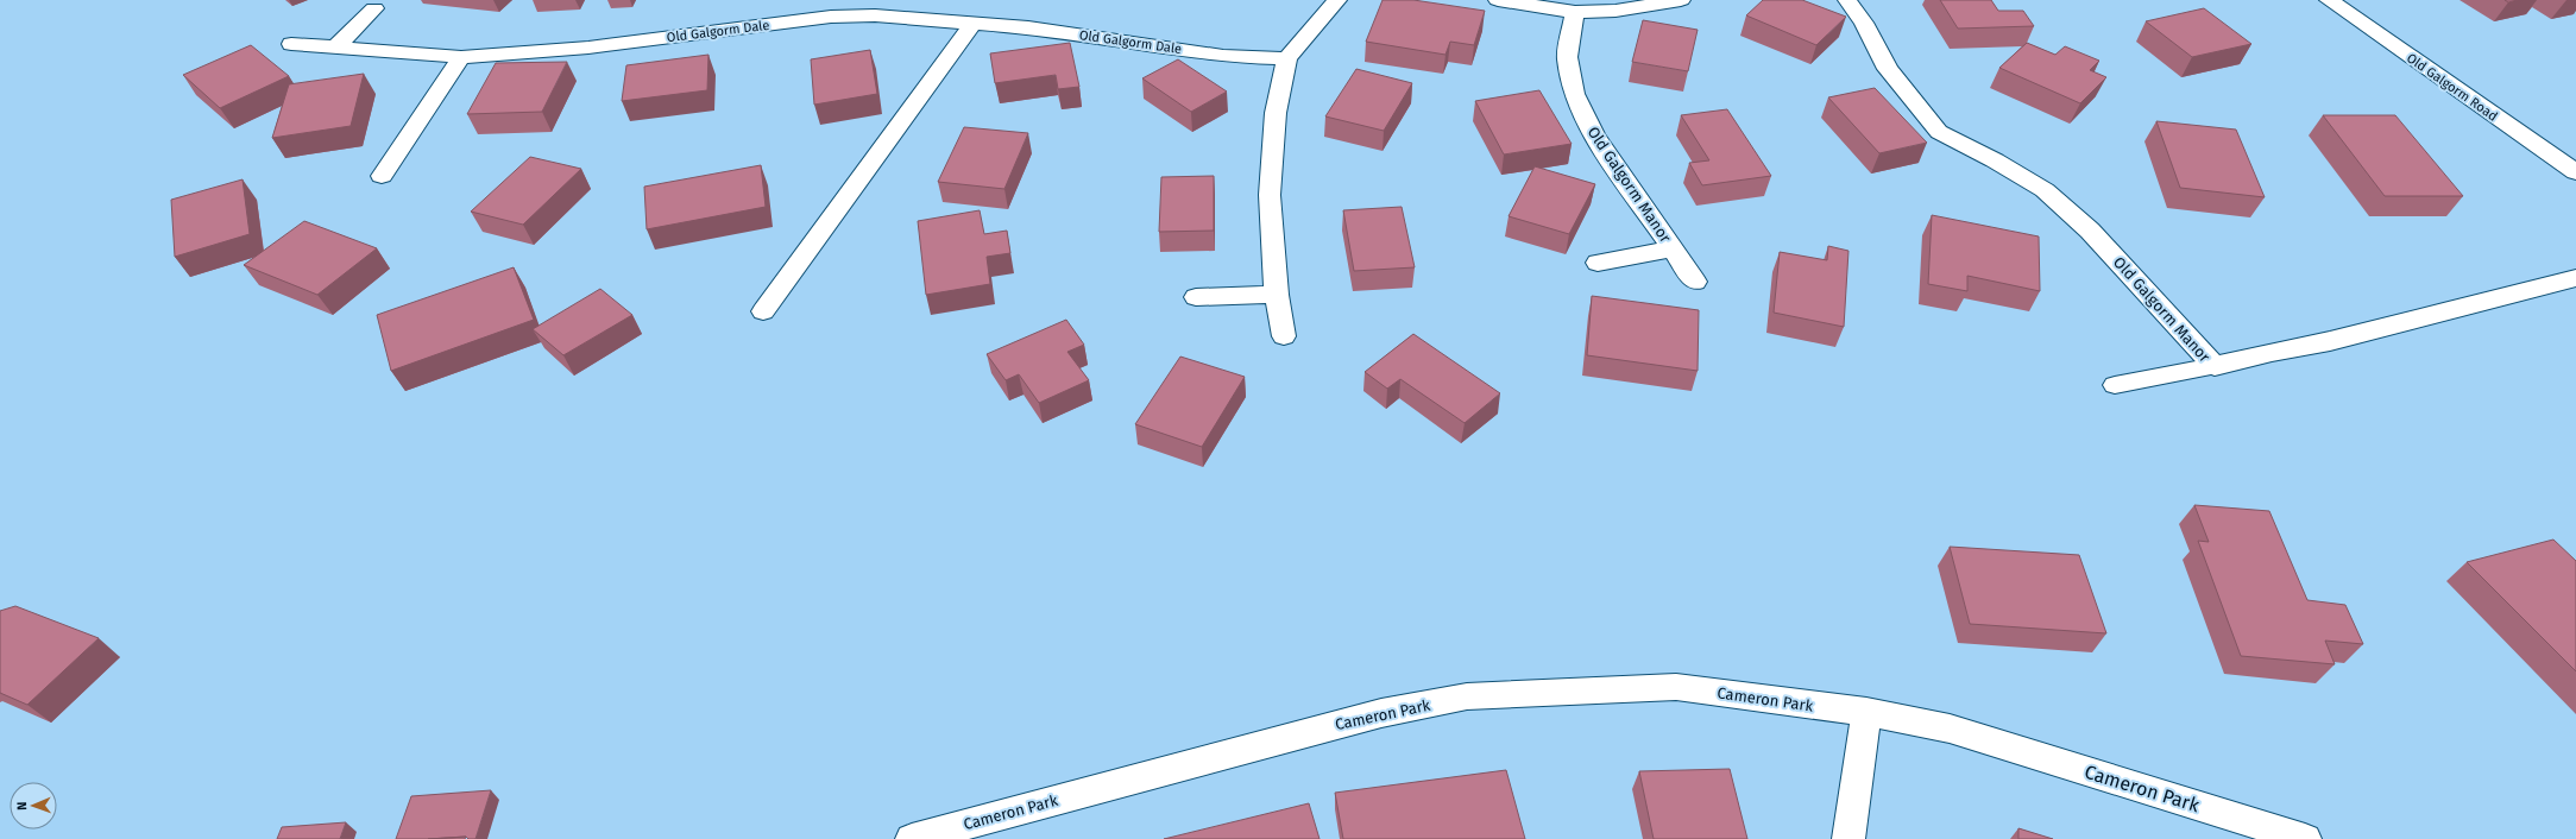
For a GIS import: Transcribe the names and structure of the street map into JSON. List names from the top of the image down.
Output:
{
  "streets": {
    "street": [
      "Old Galgorm Dale",
      "Old Galgorm Road",
      "Old Galgorm Manor",
      "Cameron Park"
    ]
  },
  "north": "left"
}
